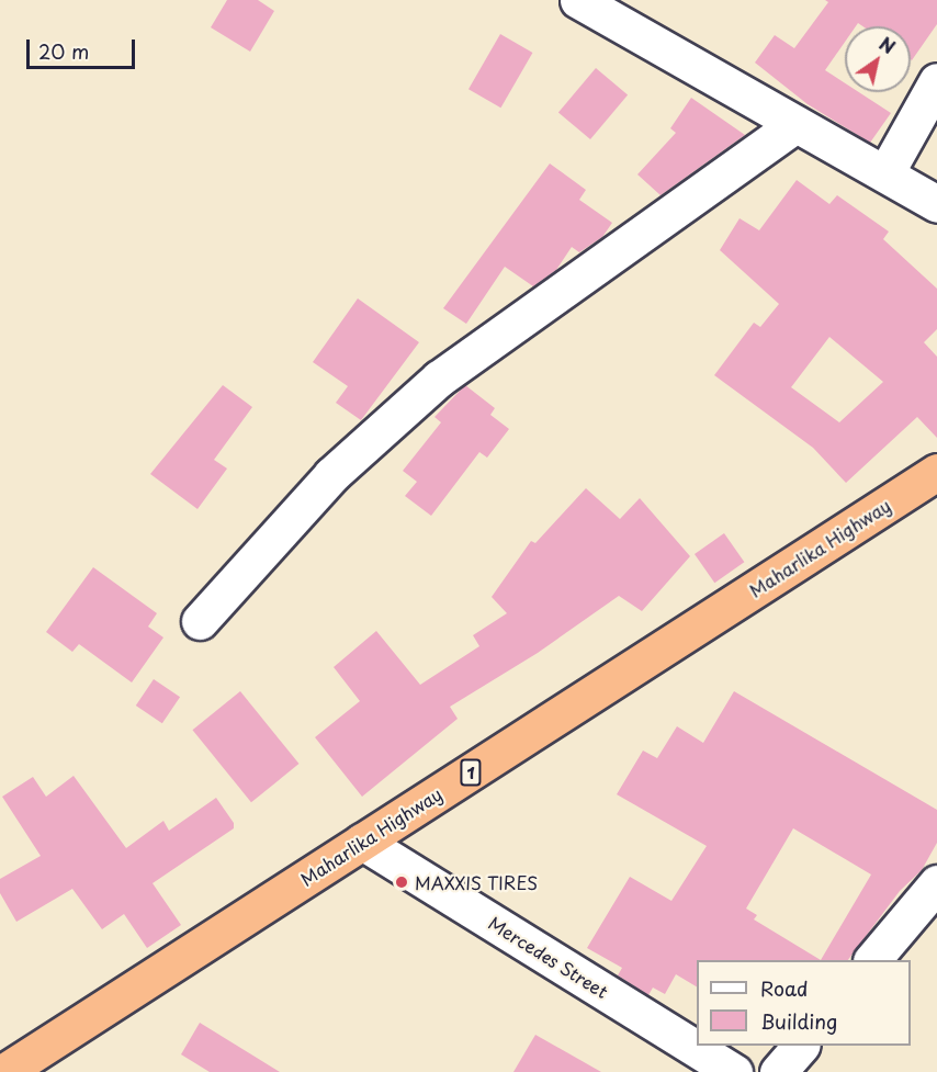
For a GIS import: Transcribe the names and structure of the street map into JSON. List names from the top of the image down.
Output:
{
  "streets": {
    "highway": ["Maharlika Highway", "1"],
    "street": ["Mercedes Street"]
  },
  "crossings": [
    ["Maharlika Highway", "Mercedes Street"]
  ],
  "places": ["MAXXIS TIRES"],
  "legend": ["Road", "Building"],
  "scale_bar": "20 m",
  "north": "top right"
}
